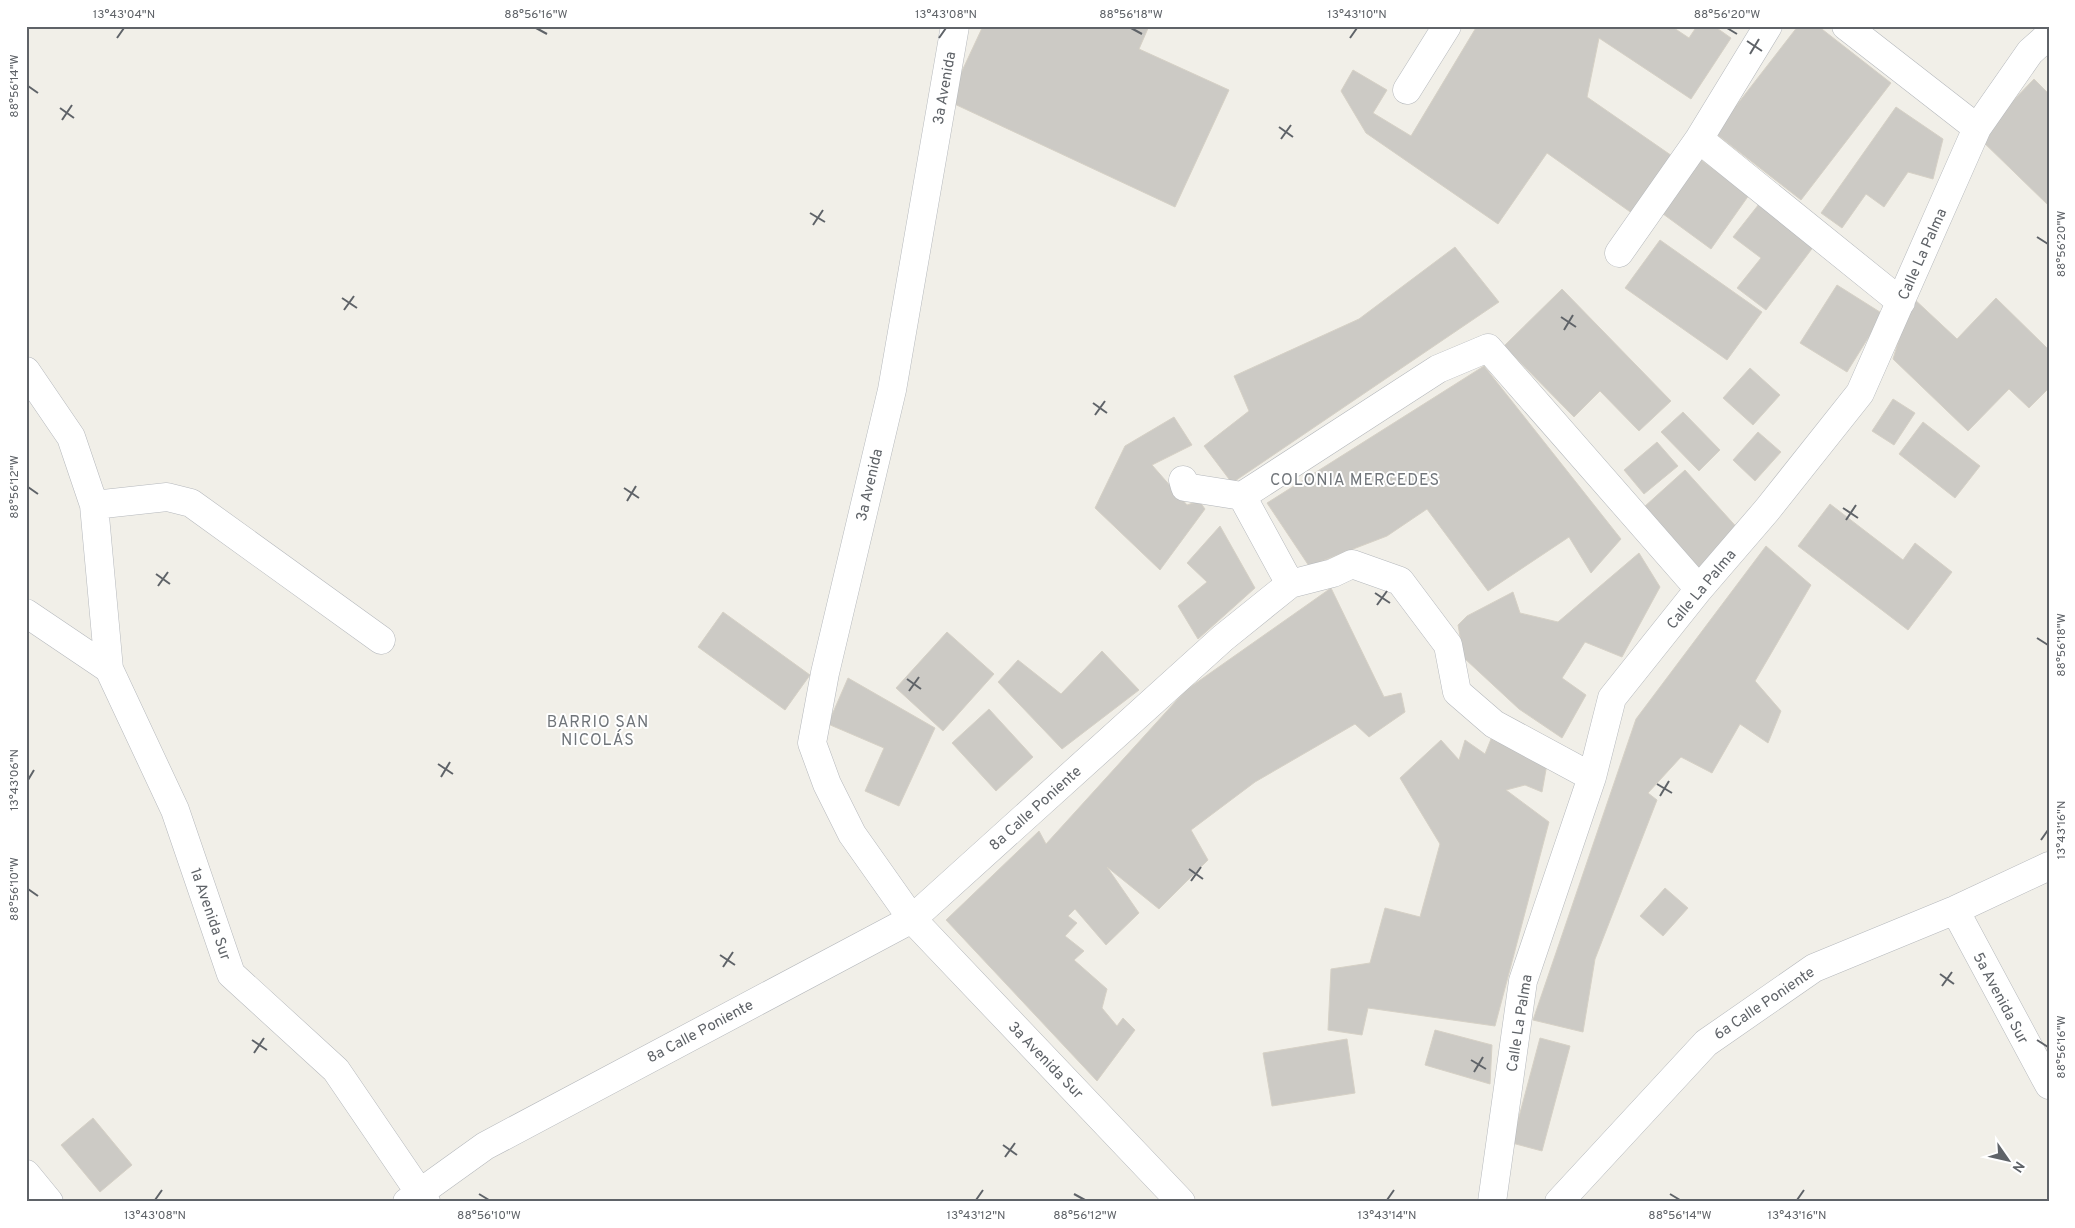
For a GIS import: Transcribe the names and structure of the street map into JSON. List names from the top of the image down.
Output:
{
  "streets": {
    "street": [
      "3a Avenida",
      "Calle La Palma",
      "8a Calle Poniente",
      "1a Avenida Sur",
      "5a Avenida Sur",
      "6a Calle Poniente",
      "3a Avenida Sur"
    ]
  },
  "crossings": [
    ["3a Avenida", "8a Calle Poniente"],
    ["3a Avenida", "3a Avenida Sur"],
    ["Calle La Palma", "8a Calle Poniente"],
    ["8a Calle Poniente", "1a Avenida Sur"],
    ["8a Calle Poniente", "3a Avenida Sur"],
    ["5a Avenida Sur", "6a Calle Poniente"]
  ],
  "districts": ["COLONIA MERCEDES", "BARRIO SAN NICOLÁS"],
  "north": "bottom right",
  "coordinates": [
    "13°43'04\"N",
    "88°56'16\"W",
    "13°43'08\"N",
    "88°56'18\"W",
    "13°43'10\"N",
    "88°56'20\"W",
    "88°56'14\"W",
    "88°56'12\"W",
    "13°43'06\"N",
    "13°43'16\"N",
    "88°56'10\"W",
    "13°43'12\"N",
    "13°43'14\"N"
  ]
}
